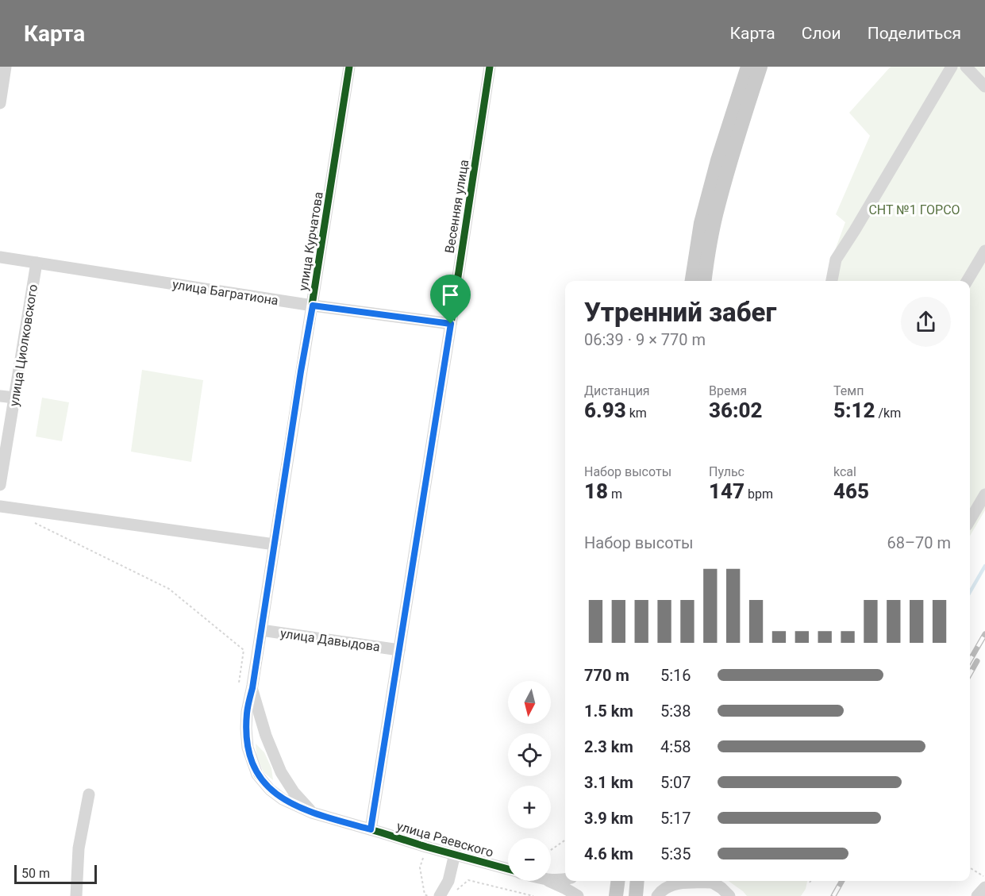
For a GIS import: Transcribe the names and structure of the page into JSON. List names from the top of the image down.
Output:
{
  "streets": {
    "street": [
      "Весенняя улица",
      "улица Курчатова",
      "улица Багратиона",
      "улица Циолковского",
      "улица Давыдова",
      "улица Раевского"
    ]
  },
  "crossings": [
    ["Весенняя улица", "улица Багратиона"],
    ["Весенняя улица", "улица Давыдова"],
    ["Весенняя улица", "улица Раевского"],
    ["улица Курчатова", "улица Багратиона"],
    ["улица Курчатова", "улица Давыдова"],
    ["улица Курчатова", "улица Раевского"],
    ["улица Багратиона", "улица Циолковского"]
  ],
  "parks": ["СНТ №1 ГОРСО"],
  "scale_bar": "50 m",
  "north": "bottom",
  "page": {
    "header": "Карта",
    "nav": ["Карта", "Слои", "Поделиться"],
    "heading": ["Утренний забег", "06:39 · 9 × 770 m"],
    "stats": [
      ["Дистанция", "6.93 km"],
      ["Время", "36:02"],
      ["Темп", "5:12 /km"],
      ["Набор высоты", "18 m"],
      ["Пульс", "147 bpm"],
      ["kcal", "465"]
    ],
    "chart": ["Набор высоты", "68–70 m"],
    "list": [
      {
        "name": "770 m",
        "note": "5:16"
      },
      {
        "name": "1.5 km",
        "note": "5:38"
      },
      {
        "name": "2.3 km",
        "note": "4:58"
      },
      {
        "name": "3.1 km",
        "note": "5:07"
      },
      {
        "name": "3.9 km",
        "note": "5:17"
      },
      {
        "name": "4.6 km",
        "note": "5:35"
      }
    ],
    "map_buttons": ["+", "−"],
    "scale": "50 m"
  }
}
